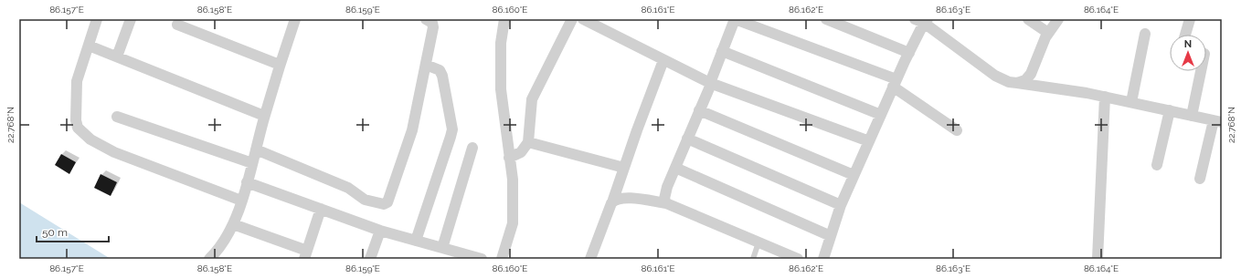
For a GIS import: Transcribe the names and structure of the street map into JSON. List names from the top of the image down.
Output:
{
  "scale_bar": "50 m",
  "north": "top",
  "coordinates": [
    "86.157°E",
    "86.158°E",
    "86.159°E",
    "86.160°E",
    "86.161°E",
    "86.162°E",
    "86.163°E",
    "86.164°E",
    "22.768°N"
  ]
}
